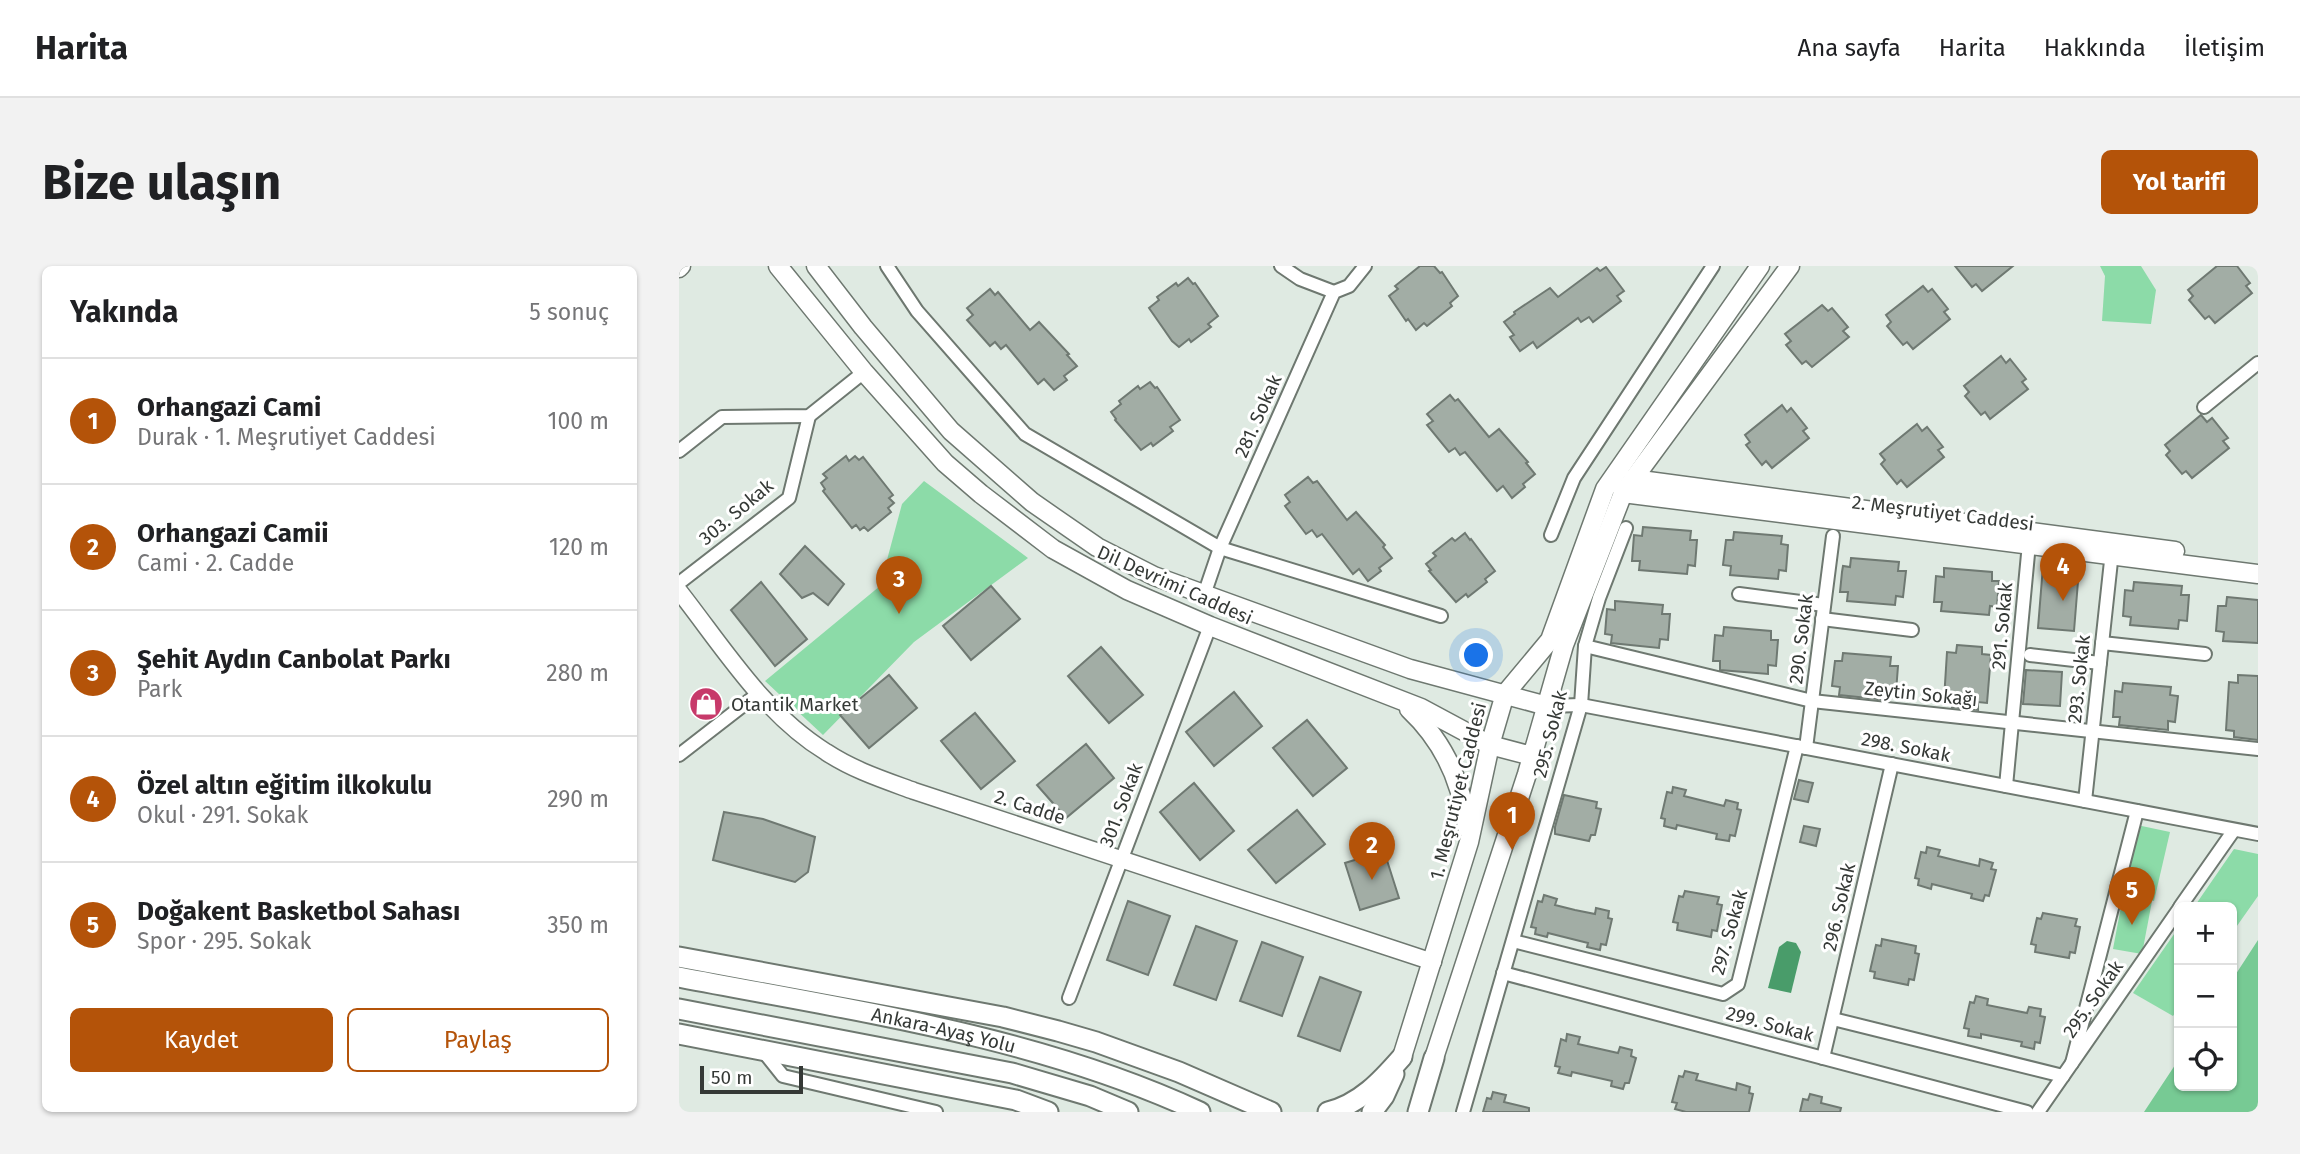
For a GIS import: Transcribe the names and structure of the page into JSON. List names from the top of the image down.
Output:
{
  "streets": {
    "highway": ["Ankara-Ayaş Yolu"],
    "main road": ["2. Meşrutiyet Caddesi", "Dil Devrimi Caddesi", "1. Meşrutiyet Caddesi"],
    "street": [
      "281. Sokak",
      "303. Sokak",
      "291. Sokak",
      "290. Sokak",
      "293. Sokak",
      "Zeytin Sokağı",
      "295. Sokak",
      "298. Sokak",
      "301. Sokak",
      "2. Cadde",
      "296. Sokak",
      "297. Sokak",
      "299. Sokak"
    ]
  },
  "crossings": [
    ["281. Sokak", "Dil Devrimi Caddesi"],
    ["Dil Devrimi Caddesi", "298. Sokak"],
    ["Dil Devrimi Caddesi", "1. Meşrutiyet Caddesi"],
    ["Dil Devrimi Caddesi", "301. Sokak"],
    ["291. Sokak", "Zeytin Sokağı"],
    ["291. Sokak", "298. Sokak"],
    ["290. Sokak", "Zeytin Sokağı"],
    ["290. Sokak", "298. Sokak"],
    ["290. Sokak", "297. Sokak"],
    ["293. Sokak", "Zeytin Sokağı"],
    ["293. Sokak", "298. Sokak"],
    ["Zeytin Sokağı", "295. Sokak"],
    ["295. Sokak", "298. Sokak"],
    ["295. Sokak", "297. Sokak"],
    ["295. Sokak", "299. Sokak"],
    ["298. Sokak", "296. Sokak"],
    ["298. Sokak", "297. Sokak"],
    ["1. Meşrutiyet Caddesi", "2. Cadde"],
    ["301. Sokak", "2. Cadde"],
    ["296. Sokak", "299. Sokak"]
  ],
  "places": {
    "shop": ["Otantik Market"]
  },
  "scale_bar": "50 m",
  "page": {
    "header": "Harita",
    "nav": [
      "Ana sayfa",
      "Harita",
      "Hakkında",
      "İletişim"
    ],
    "buttons": [
      "Yol tarifi",
      ["Kaydet", "Paylaş"]
    ],
    "title": "Bize ulaşın",
    "heading": ["Yakında", "5 sonuç"],
    "list": [
      {
        "mark": "1",
        "name": "Orhangazi Cami",
        "note": "Durak · 1. Meşrutiyet Caddesi",
        "value": "100 m"
      },
      {
        "mark": "2",
        "name": "Orhangazi Camii",
        "note": "Cami · 2. Cadde",
        "value": "120 m"
      },
      {
        "mark": "3",
        "name": "Şehit Aydın Canbolat Parkı",
        "note": "Park",
        "value": "280 m"
      },
      {
        "mark": "4",
        "name": "Özel altın eğitim ilkokulu",
        "note": "Okul · 291. Sokak",
        "value": "290 m"
      },
      {
        "mark": "5",
        "name": "Doğakent Basketbol Sahası",
        "note": "Spor · 295. Sokak",
        "value": "350 m"
      }
    ],
    "pins": [
      "4",
      "3",
      "1",
      "2",
      "5"
    ],
    "map_buttons": ["+", "−"],
    "scale": "50 m"
  }
}
